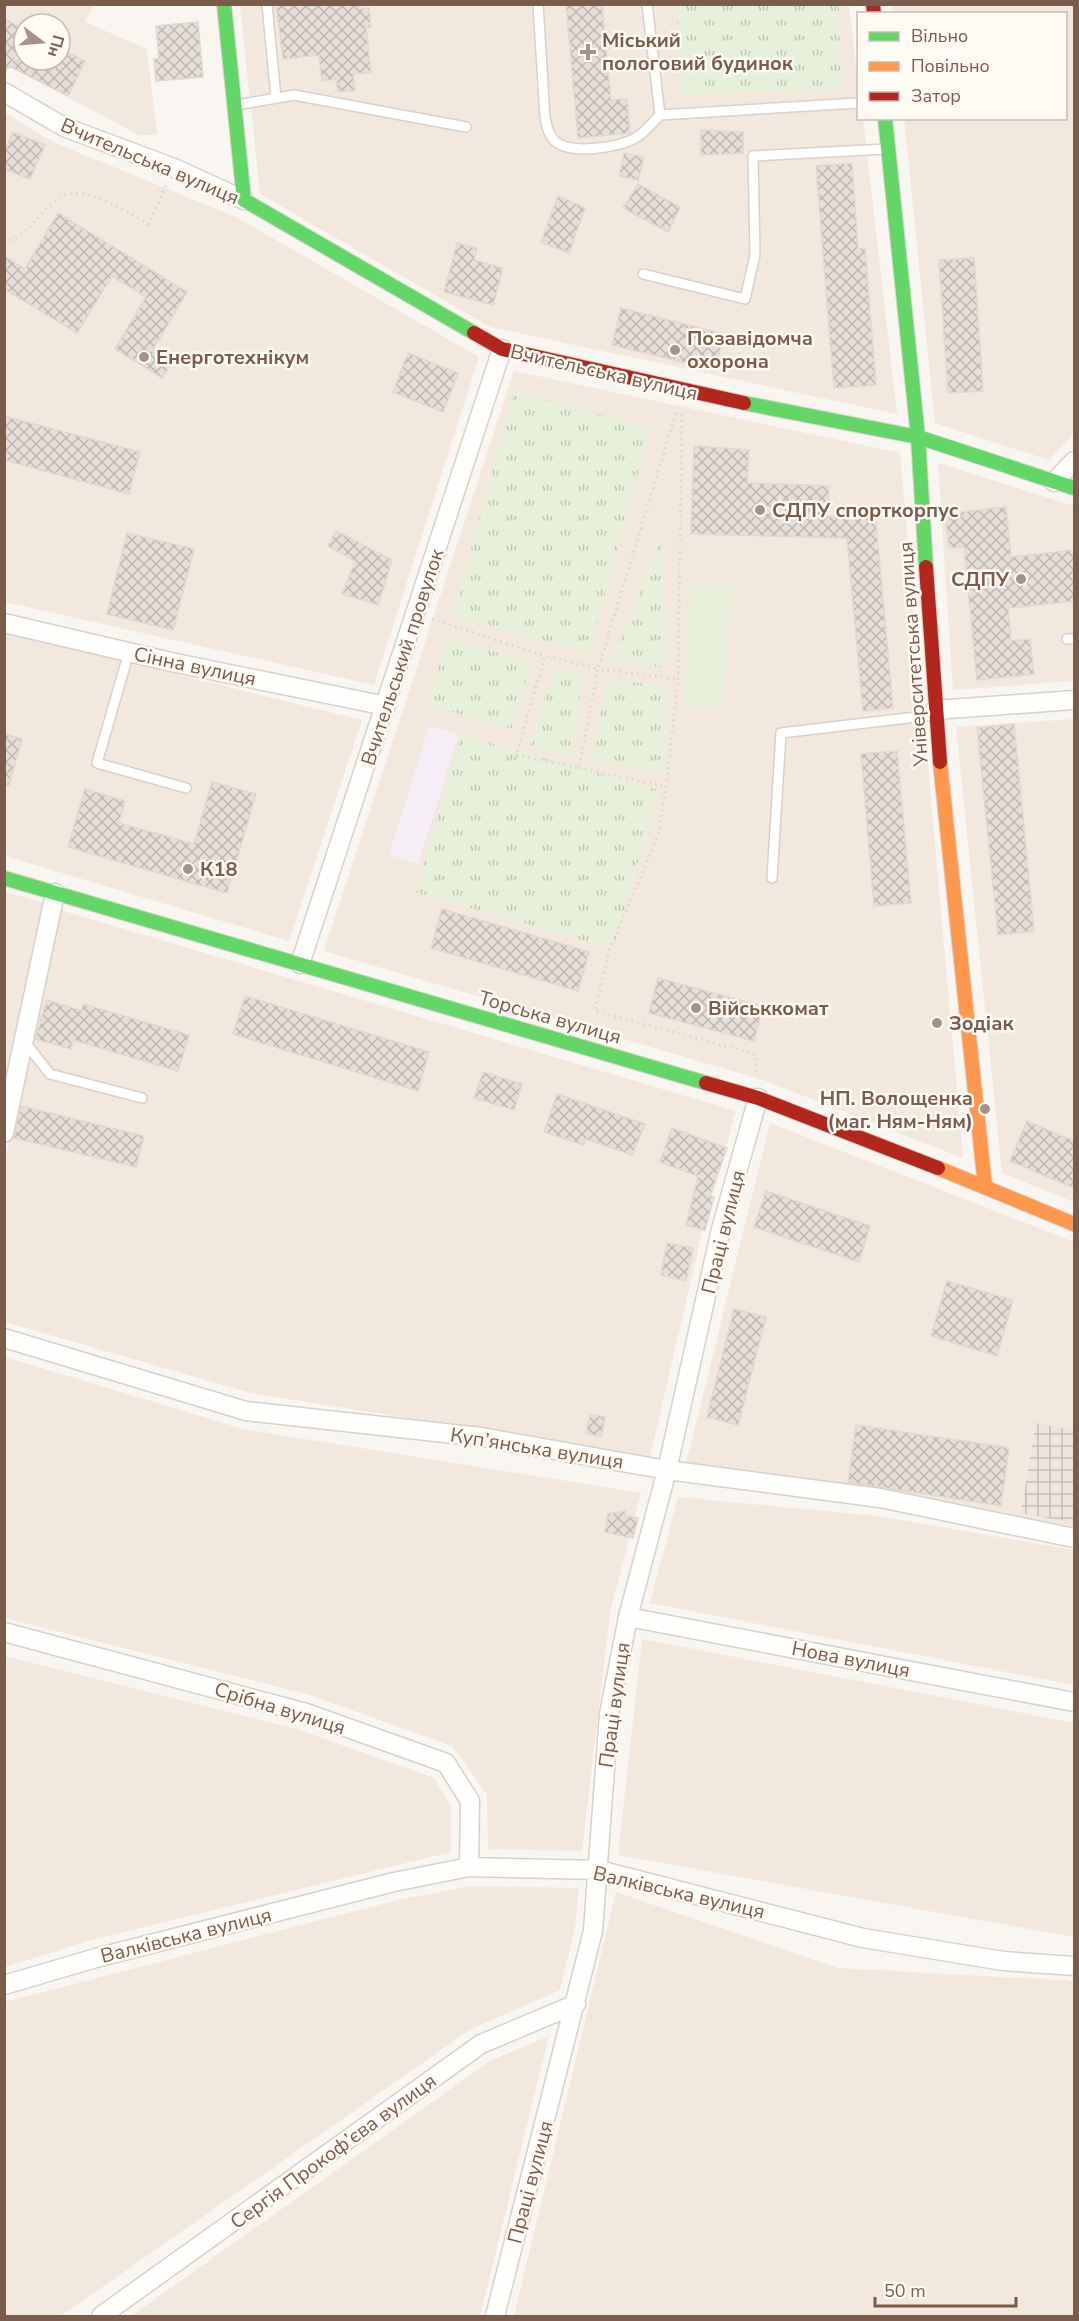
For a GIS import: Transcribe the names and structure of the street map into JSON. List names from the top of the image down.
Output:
{
  "streets": {
    "street": [
      "Вчительська вулиця",
      "Університетська вулиця",
      "Вчительський провулок",
      "Сінна вулиця",
      "Торська вулиця",
      "Праці вулиця",
      "Куп’янська вулиця",
      "Нова вулиця",
      "Срібна вулиця",
      "Валківська вулиця",
      "Сергія Прокоф’єва вулиця"
    ]
  },
  "crossings": [
    ["Вчительська вулиця", "Університетська вулиця"],
    ["Вчительська вулиця", "Вчительський провулок"],
    ["Університетська вулиця", "Торська вулиця"],
    ["Вчительський провулок", "Сінна вулиця"],
    ["Вчительський провулок", "Торська вулиця"],
    ["Торська вулиця", "Праці вулиця"],
    ["Праці вулиця", "Куп’янська вулиця"],
    ["Праці вулиця", "Нова вулиця"],
    ["Праці вулиця", "Валківська вулиця"],
    ["Праці вулиця", "Сергія Прокоф’єва вулиця"],
    ["Срібна вулиця", "Валківська вулиця"]
  ],
  "places": {
    "health": ["Міський пологовий будинок"],
    "other": [
      "Позавідомча охорона",
      "Енерготехнікум",
      "СДПУ спорткорпус",
      "СДПУ",
      "К18",
      "Військкомат",
      "Зодіак",
      "НП. Волощенка (маг. Ням-Ням)"
    ]
  },
  "legend": ["Вільно", "Повільно", "Затор"],
  "scale_bar": "50 m",
  "north": "right"
}
